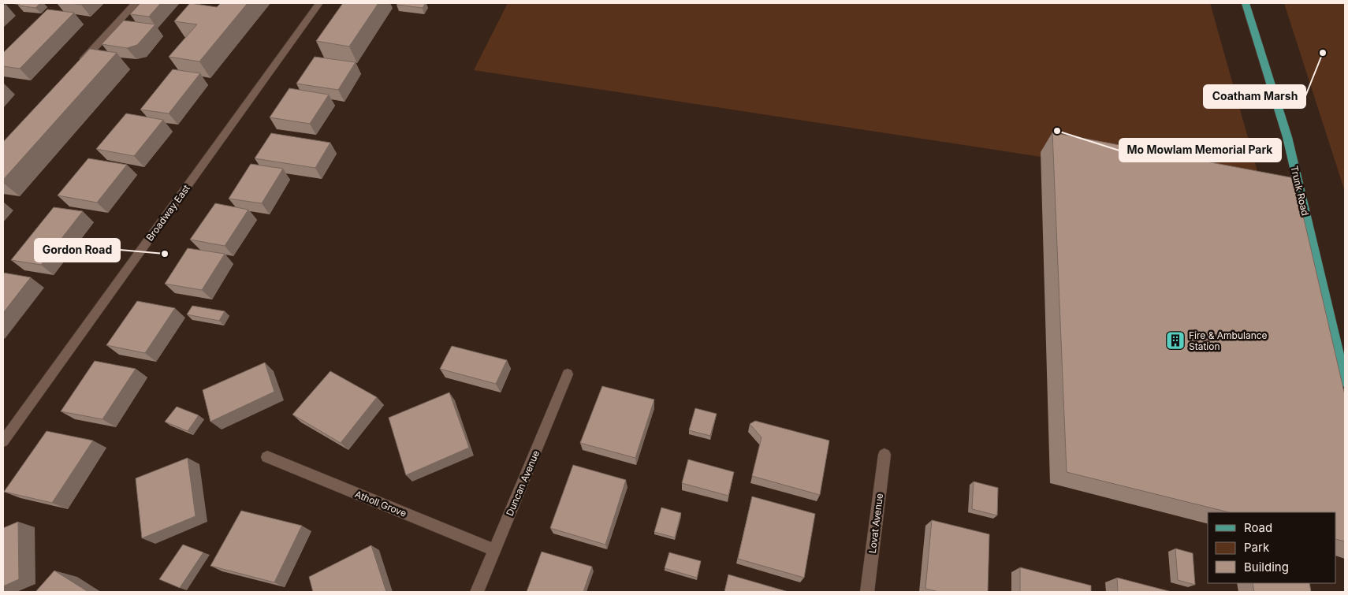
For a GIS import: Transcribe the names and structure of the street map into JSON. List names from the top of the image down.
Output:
{
  "streets": {
    "main road": ["Trunk Road"],
    "street": [
      "Broadway East",
      "Duncan Avenue",
      "Atholl Grove",
      "Lovat Avenue"
    ]
  },
  "crossings": [
    ["Duncan Avenue", "Atholl Grove"]
  ],
  "places": {
    "other": ["Coatham Marsh", "Mo Mowlam Memorial Park", "Gordon Road"],
    "building": ["Fire & Ambulance Station"]
  },
  "legend": ["Road", "Park", "Building"]
}
